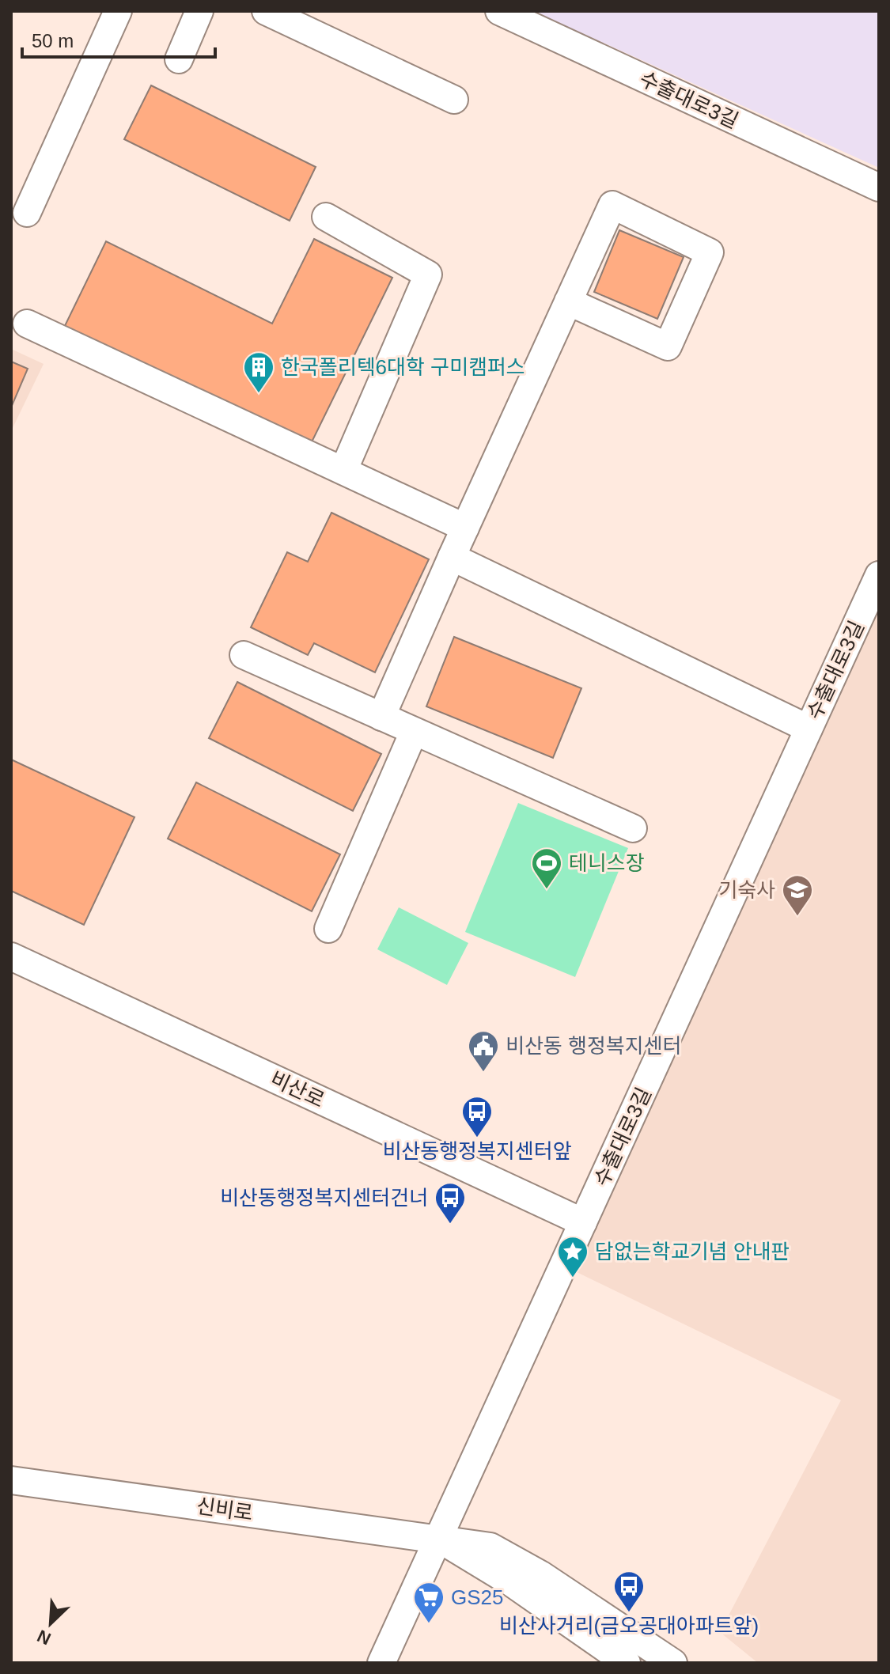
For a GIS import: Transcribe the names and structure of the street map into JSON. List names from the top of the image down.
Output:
{
  "streets": {
    "street": ["수출대로3길", "비산로", "신비로"]
  },
  "crossings": [
    ["수출대로3길", "비산로"],
    ["수출대로3길", "신비로"]
  ],
  "places": {
    "building": ["한국폴리텍6대학 구미캠퍼스"],
    "sports": ["테니스장"],
    "school or university": ["기숙사"],
    "public building": ["비산동 행정복지센터"],
    "bus stop": ["비산동행정복지센터앞", "비산동행정복지센터건너", "비산사거리(금오공대아파트앞)"],
    "place": ["담없는학교기념 안내판"],
    "supermarket": ["GS25"]
  },
  "scale_bar": "50 m",
  "north": "bottom left"
}
